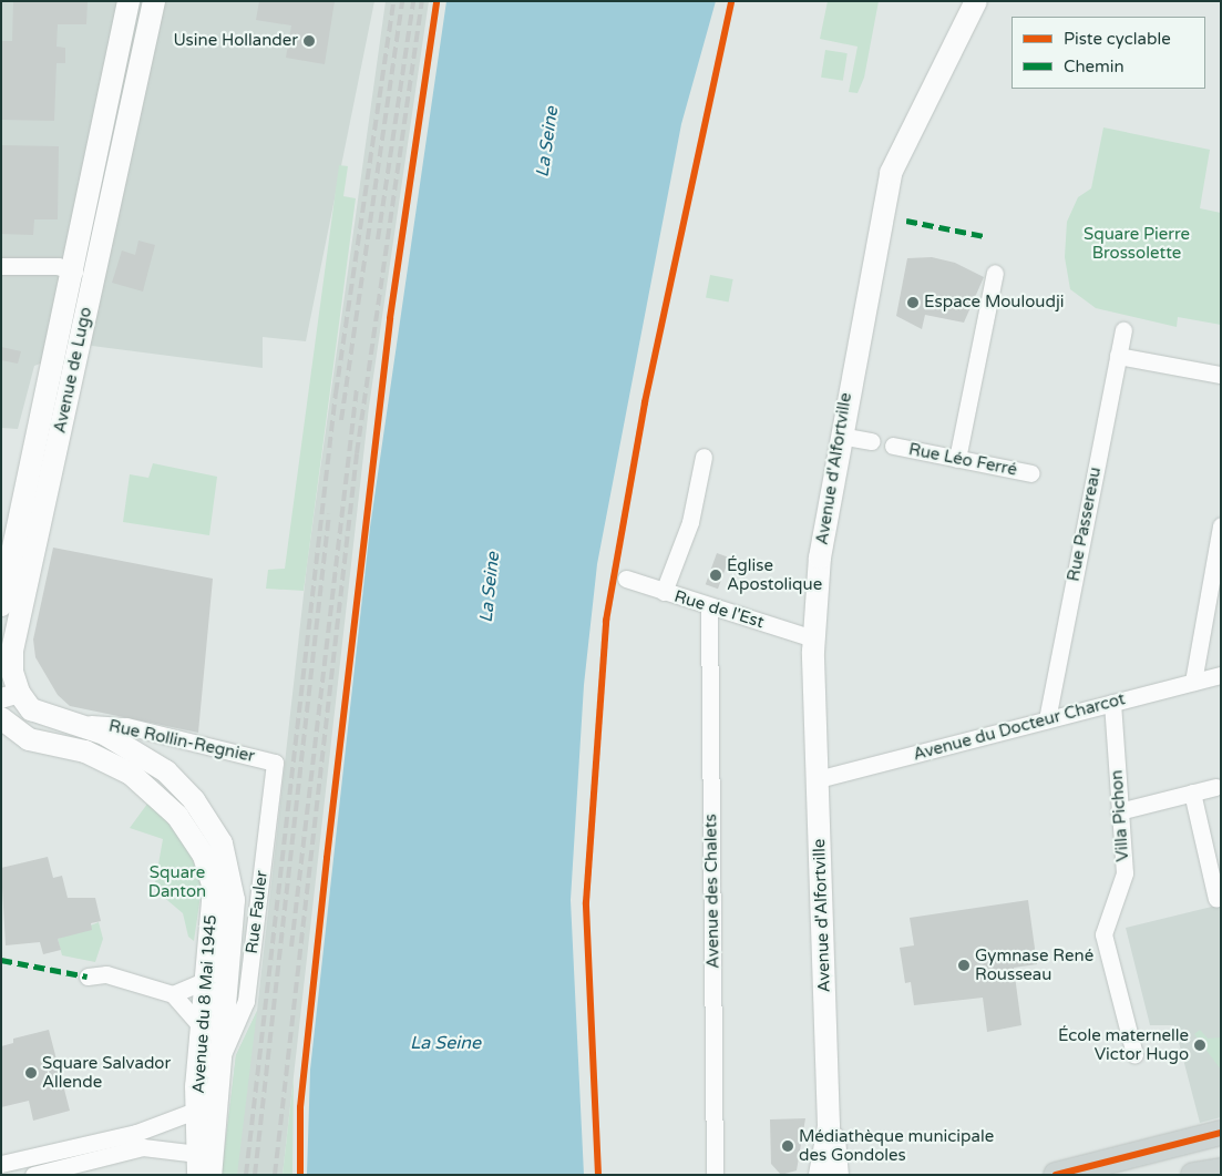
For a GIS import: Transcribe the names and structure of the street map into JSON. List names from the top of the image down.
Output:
{
  "streets": {
    "main road": ["Avenue de Lugo", "Avenue d'Alfortville", "Avenue du 8 Mai 1945"],
    "street": [
      "Rue Léo Ferré",
      "Rue Passereau",
      "Rue de l'Est",
      "Avenue du Docteur Charcot",
      "Rue Rollin-Regnier",
      "Villa Pichon",
      "Avenue des Chalets",
      "Rue Fauler"
    ]
  },
  "crossings": [
    ["Avenue de Lugo", "Rue Rollin-Regnier"],
    ["Avenue de Lugo", "Avenue du 8 Mai 1945"],
    ["Avenue d'Alfortville", "Rue de l'Est"],
    ["Avenue d'Alfortville", "Avenue du Docteur Charcot"],
    ["Rue Passereau", "Avenue du Docteur Charcot"],
    ["Rue de l'Est", "Avenue des Chalets"],
    ["Avenue du Docteur Charcot", "Villa Pichon"],
    ["Rue Rollin-Regnier", "Rue Fauler"],
    ["Rue Rollin-Regnier", "Avenue du 8 Mai 1945"],
    ["Rue Fauler", "Avenue du 8 Mai 1945"]
  ],
  "water": ["La Seine"],
  "parks": ["Square Pierre Brossolette", "Square Danton"],
  "places": [
    "Usine Hollander",
    "Espace Mouloudji",
    "Église Apostolique",
    "Gymnase René Rousseau",
    "École maternelle Victor Hugo",
    "Square Salvador Allende",
    "Médiathèque municipale des Gondoles"
  ],
  "legend": ["Piste cyclable", "Chemin"]
}
